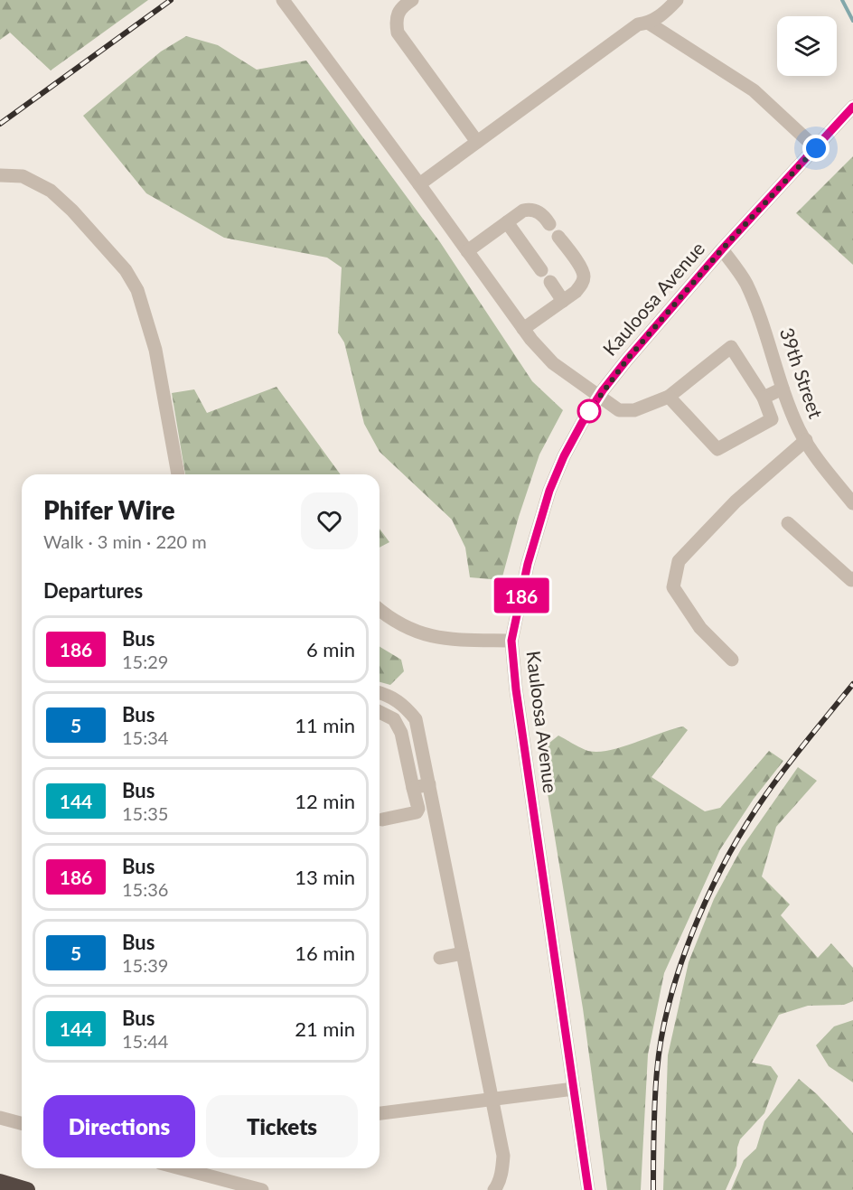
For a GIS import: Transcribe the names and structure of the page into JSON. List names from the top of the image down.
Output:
{
  "streets": {
    "street": ["Kauloosa Avenue", "39th Street"]
  },
  "crossings": [
    ["Kauloosa Avenue", "39th Street"]
  ],
  "lines": ["bus line 186"],
  "page": {
    "on_map": "186",
    "heading": [
      ["Phifer Wire", "Walk · 3 min · 220 m"],
      "Departures"
    ],
    "list": [
      {
        "mark": "186",
        "name": "Bus",
        "note": "15:29",
        "value": "6 min"
      },
      {
        "mark": "5",
        "name": "Bus",
        "note": "15:34",
        "value": "11 min"
      },
      {
        "mark": "144",
        "name": "Bus",
        "note": "15:35",
        "value": "12 min"
      },
      {
        "mark": "186",
        "name": "Bus",
        "note": "15:36",
        "value": "13 min"
      },
      {
        "mark": "5",
        "name": "Bus",
        "note": "15:39",
        "value": "16 min"
      },
      {
        "mark": "144",
        "name": "Bus",
        "note": "15:44",
        "value": "21 min"
      }
    ],
    "buttons": ["Directions", "Tickets"]
  }
}
